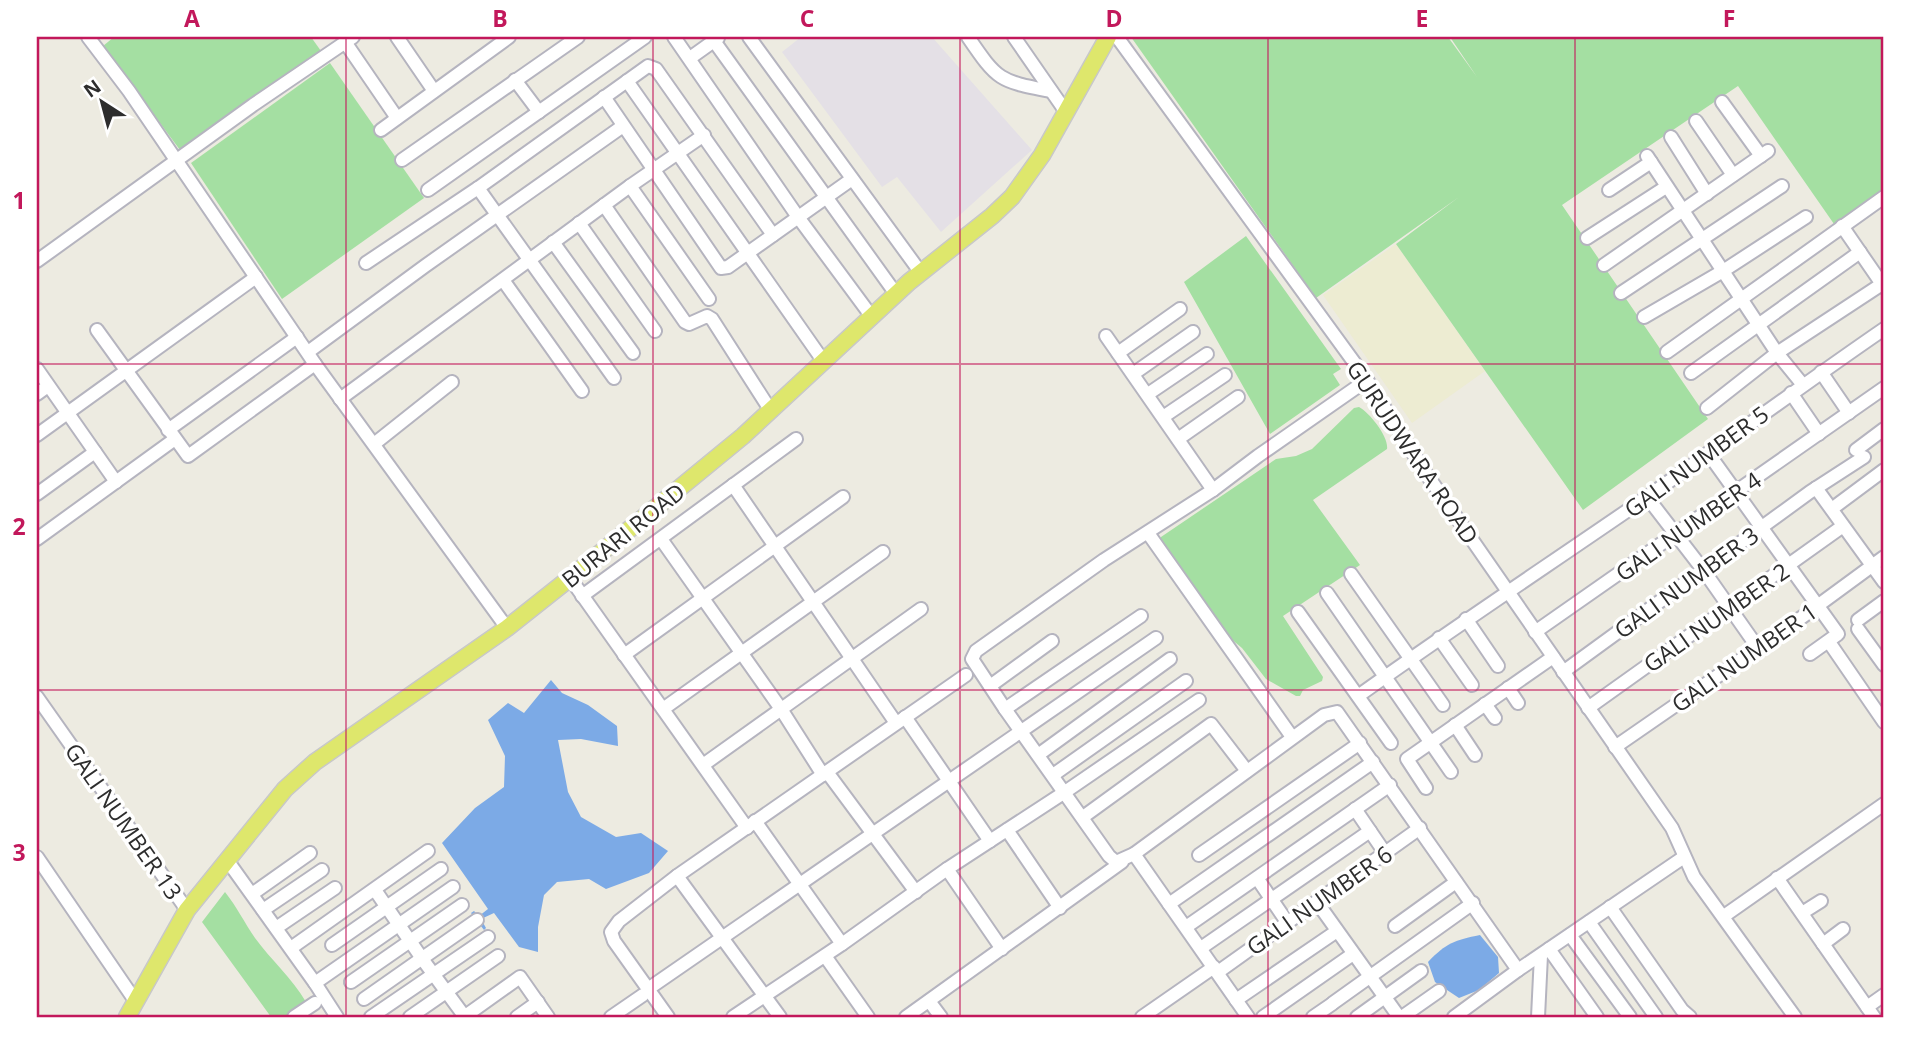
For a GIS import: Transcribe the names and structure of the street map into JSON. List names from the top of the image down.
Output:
{
  "streets": {
    "main road": ["BURARI ROAD"],
    "street": [
      "GURUDWARA ROAD",
      "GALI NUMBER 5",
      "GALI NUMBER 4",
      "GALI NUMBER 3",
      "GALI NUMBER 2",
      "GALI NUMBER 1",
      "GALI NUMBER 13",
      "GALI NUMBER 6"
    ]
  },
  "crossings": [
    ["GURUDWARA ROAD", "GALI NUMBER 5"],
    ["GURUDWARA ROAD", "GALI NUMBER 4"],
    ["GURUDWARA ROAD", "GALI NUMBER 3"],
    ["GURUDWARA ROAD", "GALI NUMBER 2"],
    ["GURUDWARA ROAD", "GALI NUMBER 1"],
    ["BURARI ROAD", "GALI NUMBER 13"]
  ],
  "north": "top left",
  "grid": {
    "columns": [
      "A",
      "B",
      "C",
      "D",
      "E",
      "F"
    ],
    "rows": ["1", "2", "3"]
  }
}
